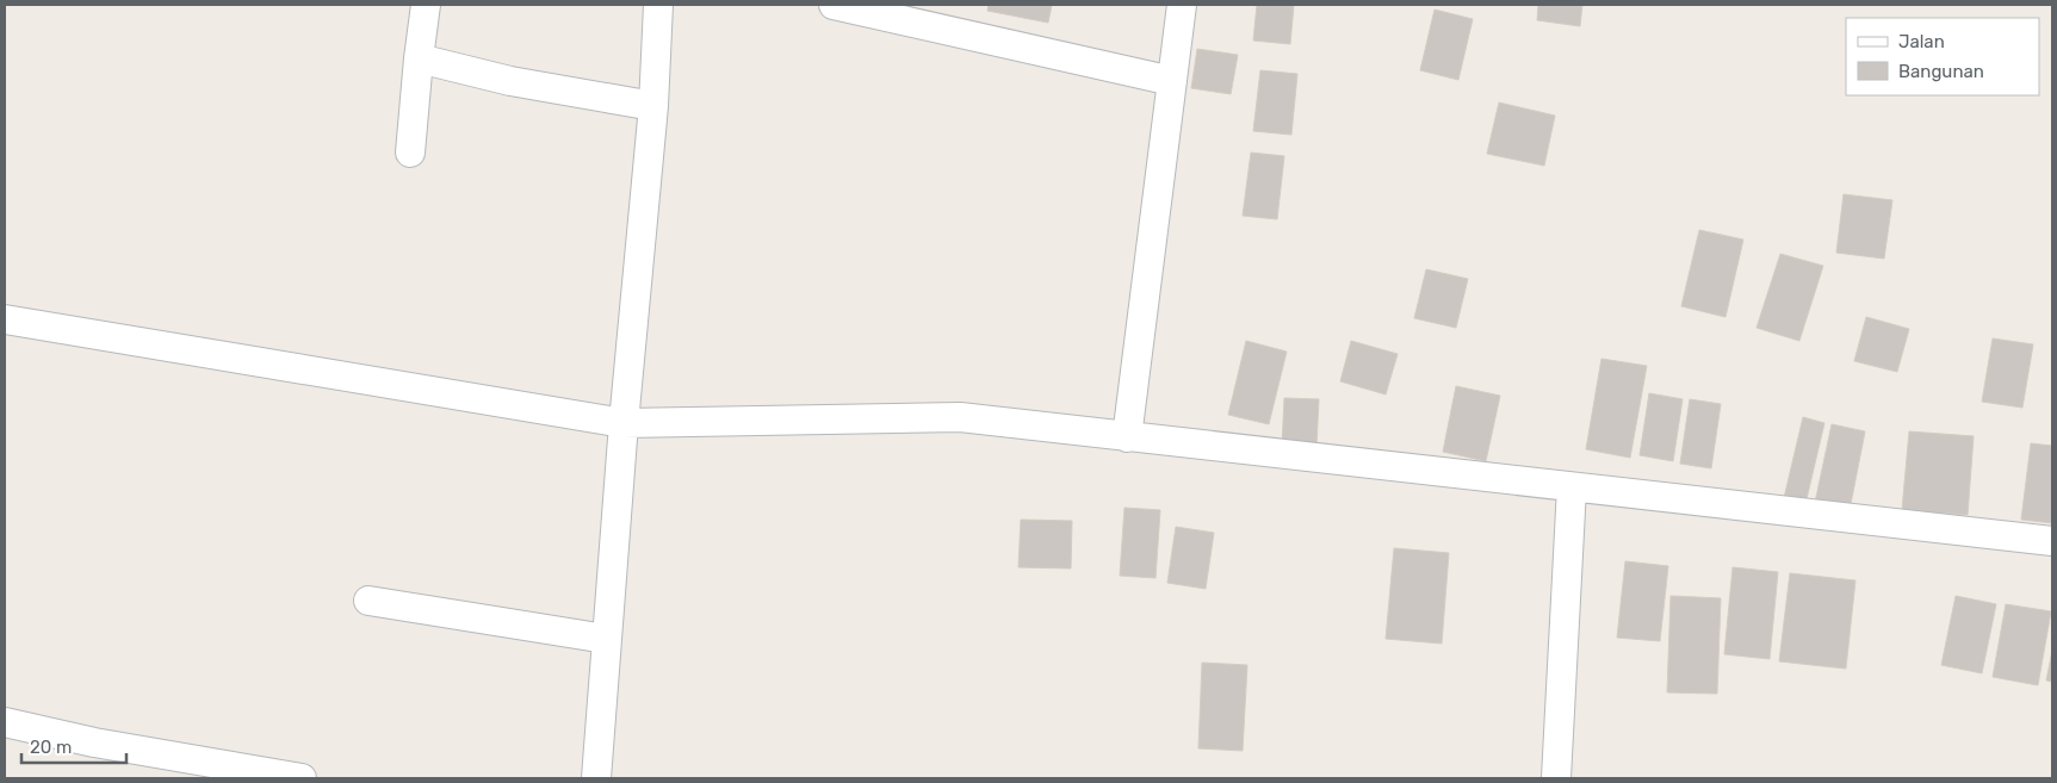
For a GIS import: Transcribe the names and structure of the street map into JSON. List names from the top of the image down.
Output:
{
  "legend": ["Jalan", "Bangunan"],
  "scale_bar": "20 m"
}
